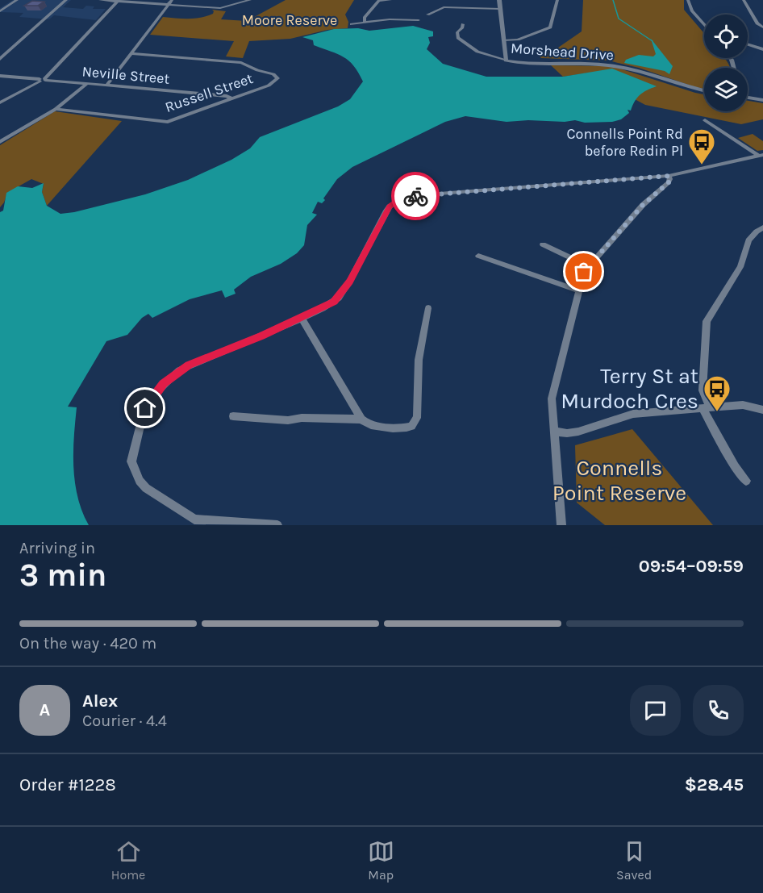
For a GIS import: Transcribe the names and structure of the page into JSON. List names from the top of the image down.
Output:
{
  "streets": {
    "street": ["Morshead Drive", "Neville Street", "Russell Street"]
  },
  "crossings": [
    ["Neville Street", "Russell Street"]
  ],
  "parks": ["Moore Reserve", "Connells Point Reserve"],
  "places": {
    "bus stop": ["Connells Point Rd before Redin Pl", "Terry St at Murdoch Cres"]
  },
  "page": {
    "heading": ["3 min", "Arriving in", "09:54–09:59"],
    "panel": [
      "Alex",
      "Courier · 4.4",
      "Order #1228",
      "$28.45"
    ],
    "bar": "On the way · 420 m",
    "round": "A",
    "tabs": ["Home", "Map", "Saved"]
  }
}
